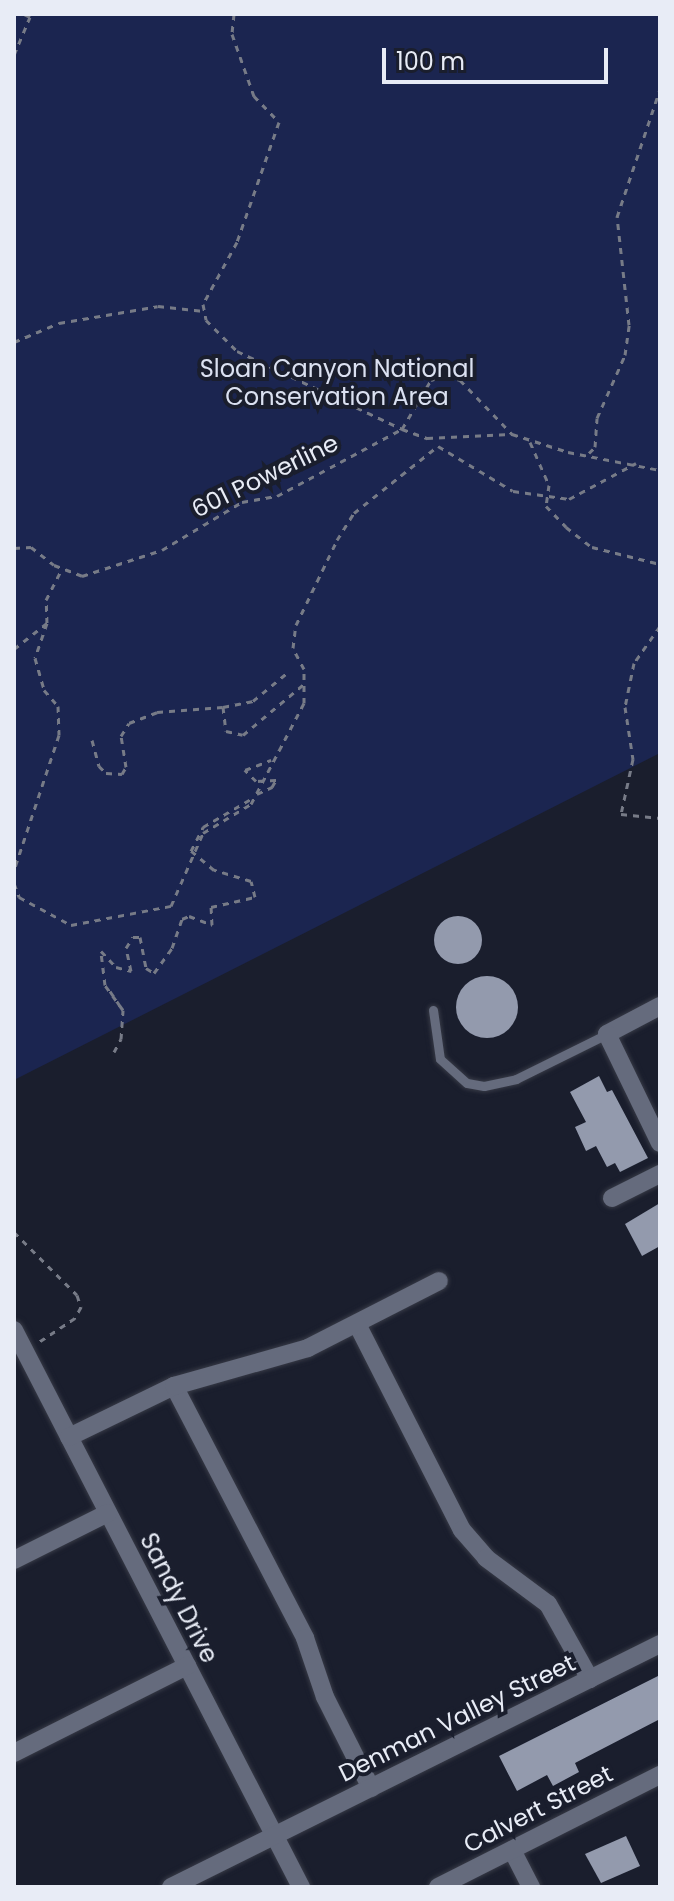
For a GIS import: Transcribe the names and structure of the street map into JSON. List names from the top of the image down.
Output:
{
  "streets": {
    "street": ["Sandy Drive", "Denman Valley Street", "Calvert Street"],
    "path": ["601 Powerline"]
  },
  "crossings": [
    ["Sandy Drive", "Denman Valley Street"]
  ],
  "parks": ["Sloan Canyon National Conservation Area"],
  "scale_bar": "100 m"
}
